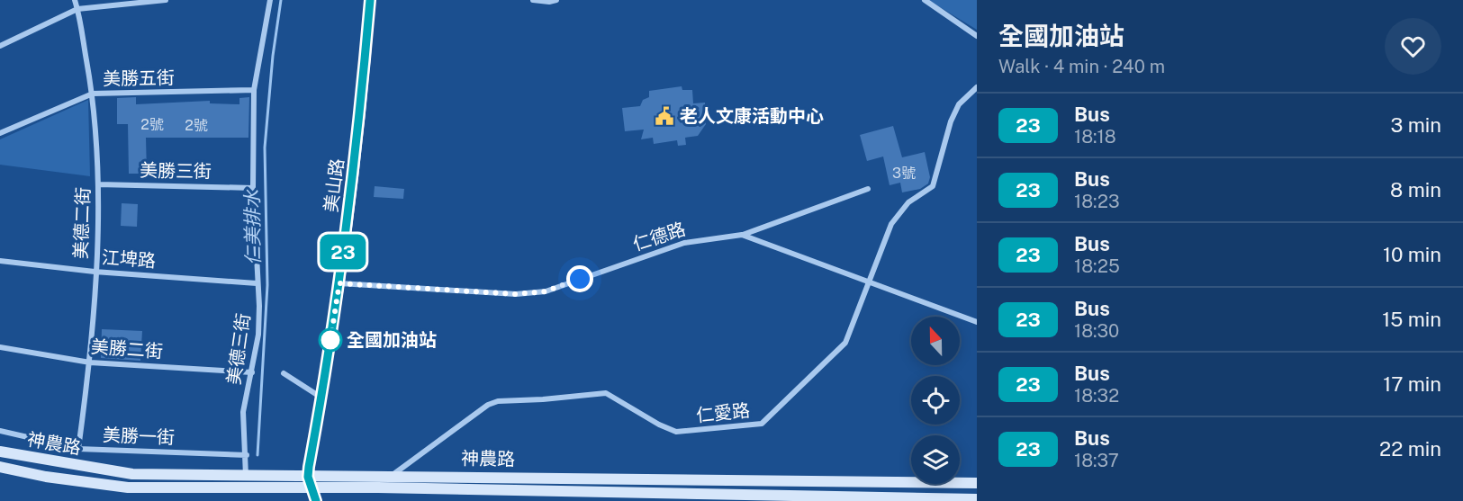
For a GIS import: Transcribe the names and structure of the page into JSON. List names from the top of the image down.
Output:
{
  "streets": {
    "street": [
      "美勝五街",
      "美勝三街",
      "美山路",
      "美德二街",
      "仁德路",
      "江埤路",
      "美勝二街",
      "美德三街",
      "仁愛路",
      "美勝一街",
      "神農路"
    ]
  },
  "crossings": [
    ["美勝五街", "美德二街"],
    ["美勝五街", "美德三街"],
    ["美勝三街", "美德二街"],
    ["美勝三街", "美德三街"],
    ["美山路", "仁德路"],
    ["美山路", "神農路"],
    ["美德二街", "江埤路"],
    ["美德二街", "美勝二街"],
    ["美德二街", "美勝一街"],
    ["仁德路", "仁愛路"],
    ["江埤路", "美德三街"],
    ["美勝二街", "美德三街"],
    ["美德三街", "美勝一街"],
    ["美德三街", "神農路"],
    ["仁愛路", "神農路"]
  ],
  "water": ["仁美排水"],
  "places": {
    "public building": ["老人文康活動中心"],
    "other": ["全國加油站"]
  },
  "lines": ["bus line 23"],
  "house_numbers": ["2號", "2號", "3號"],
  "north": "top",
  "page": {
    "on_map": "23",
    "heading": ["全國加油站", "Walk · 4 min · 240 m"],
    "list": [
      {
        "mark": "23",
        "name": "Bus",
        "note": "18:18",
        "value": "3 min"
      },
      {
        "mark": "23",
        "name": "Bus",
        "note": "18:23",
        "value": "8 min"
      },
      {
        "mark": "23",
        "name": "Bus",
        "note": "18:25",
        "value": "10 min"
      },
      {
        "mark": "23",
        "name": "Bus",
        "note": "18:30",
        "value": "15 min"
      },
      {
        "mark": "23",
        "name": "Bus",
        "note": "18:32",
        "value": "17 min"
      },
      {
        "mark": "23",
        "name": "Bus",
        "note": "18:37",
        "value": "22 min"
      }
    ]
  }
}
